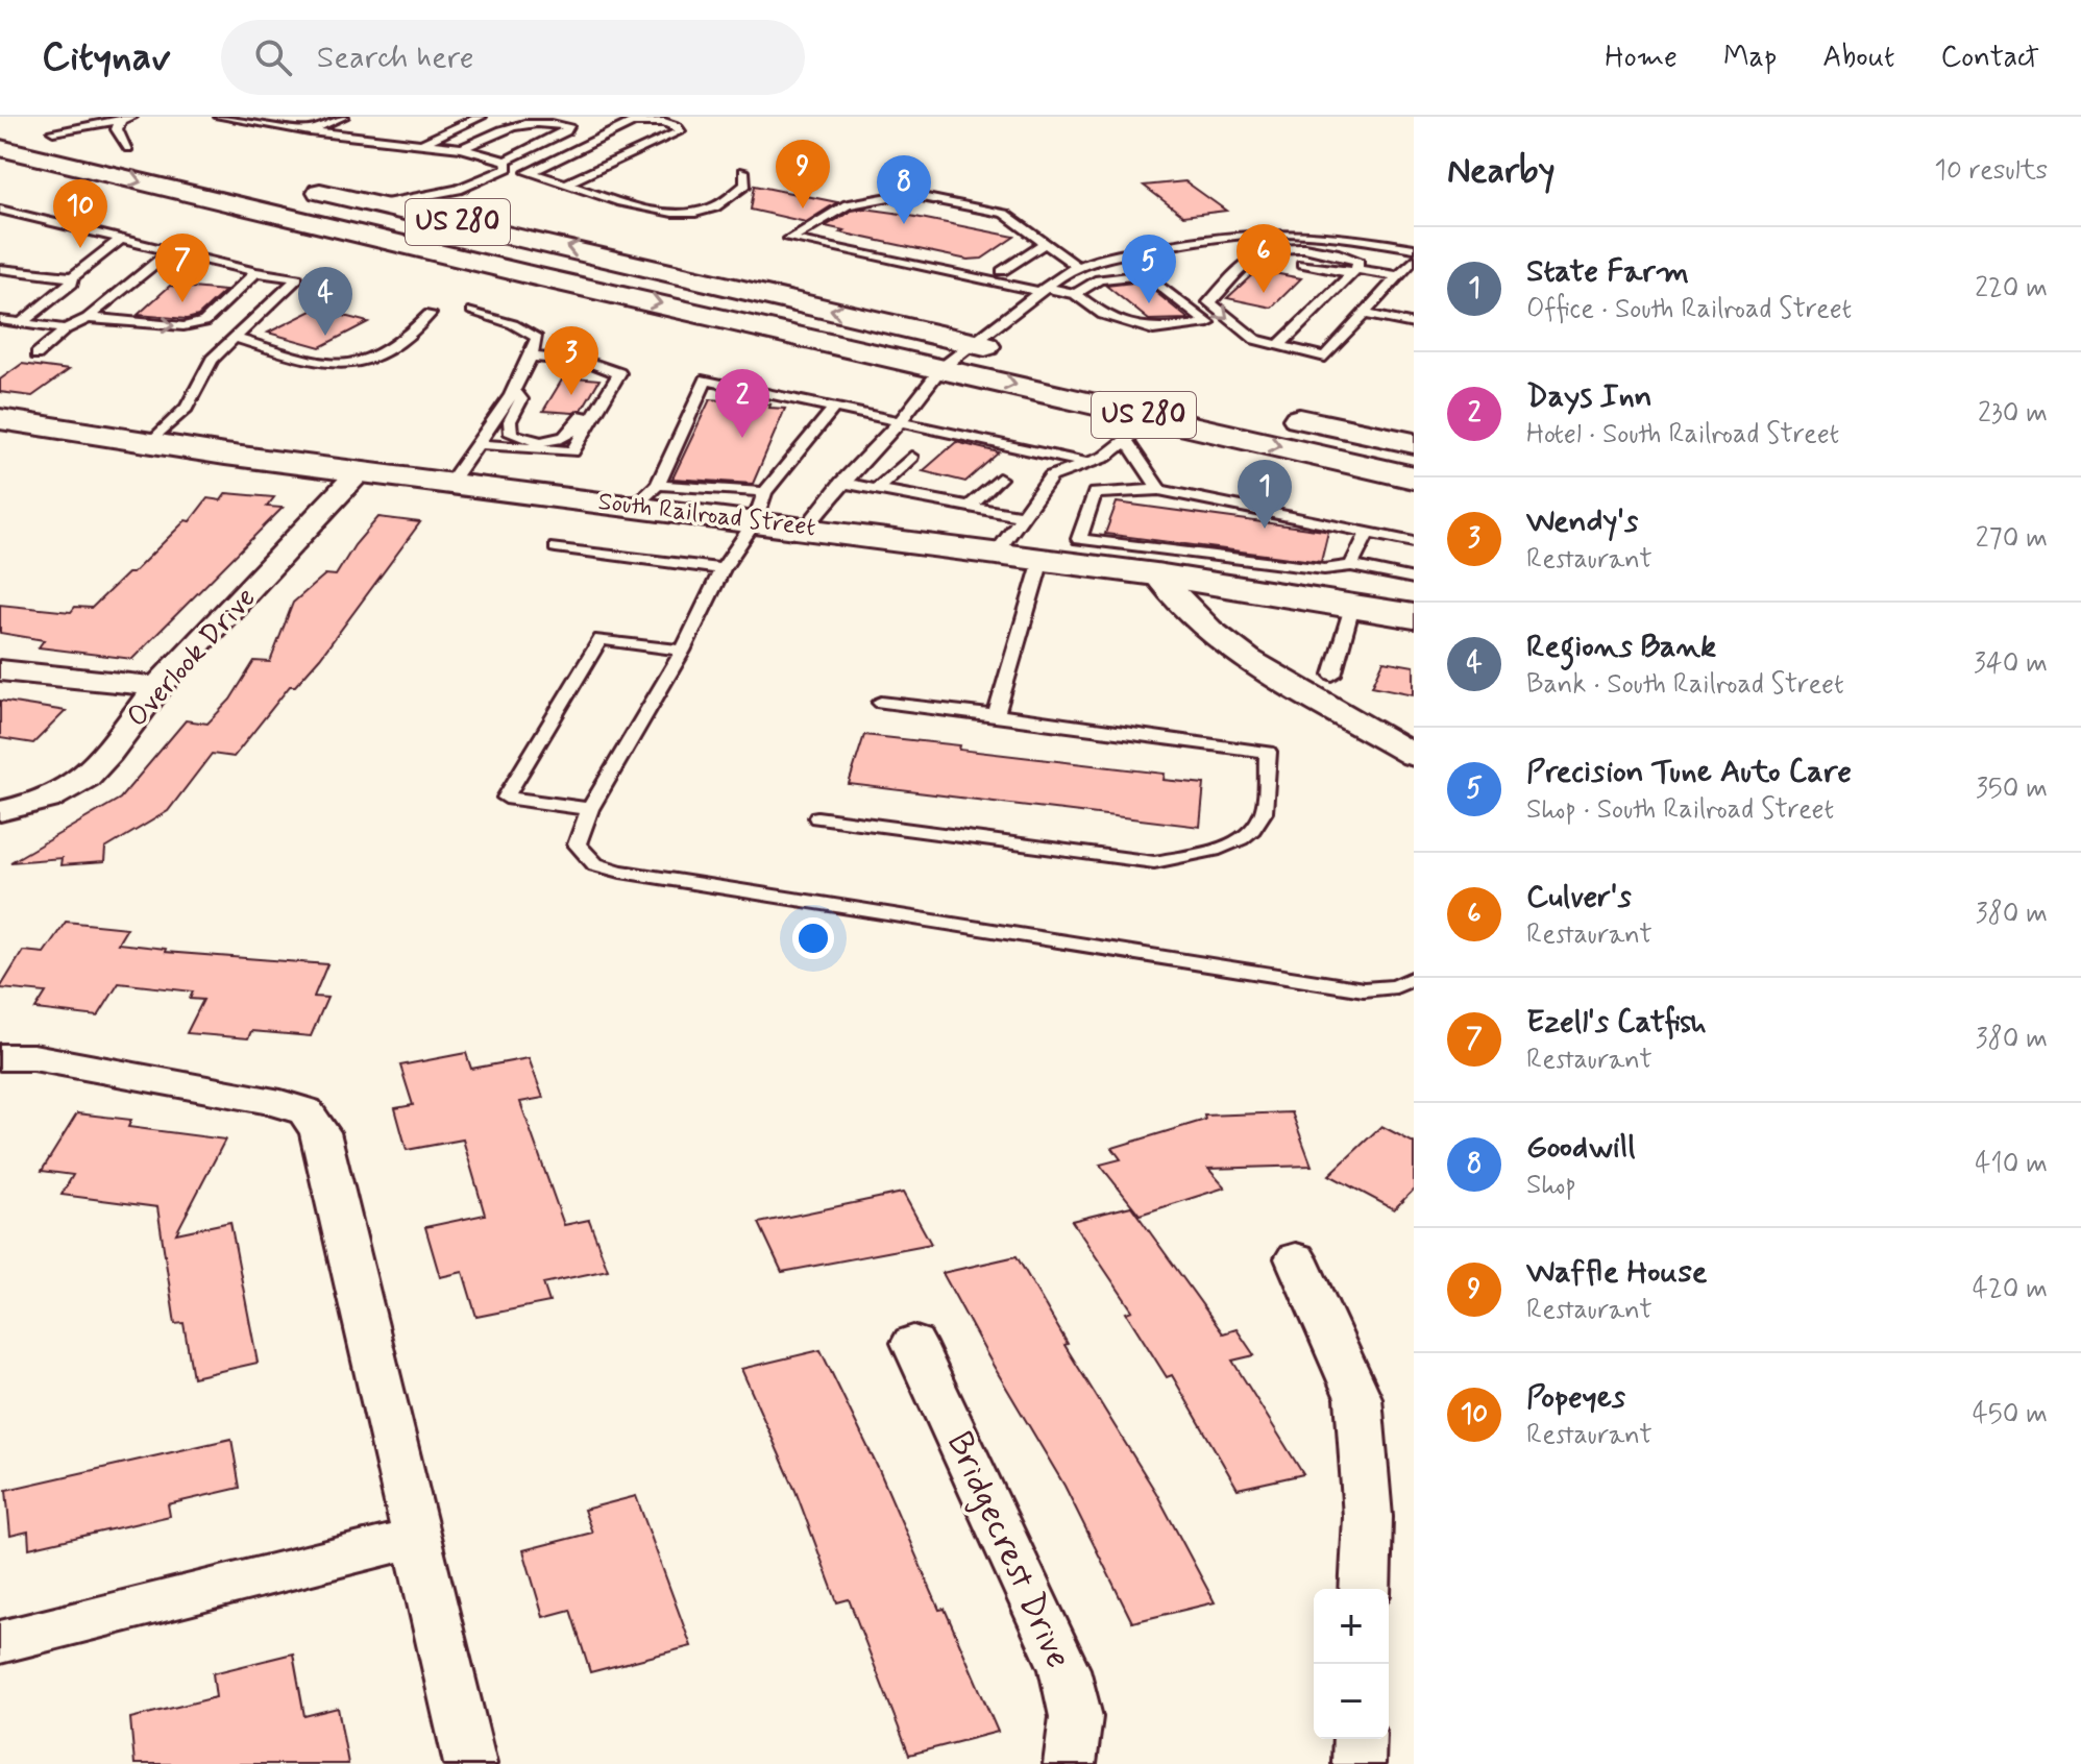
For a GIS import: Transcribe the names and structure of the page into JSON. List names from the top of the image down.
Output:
{
  "streets": {
    "main road": ["US 280", "South Railroad Street"],
    "street": ["Overlook Drive", "Bridgecrest Drive"]
  },
  "crossings": [
    ["South Railroad Street", "Overlook Drive"]
  ],
  "page": {
    "header": "Citynav",
    "search": "Search here",
    "nav": [
      "Home",
      "Map",
      "About",
      "Contact"
    ],
    "heading": ["Nearby", "10 results"],
    "pins": [
      "9",
      "8",
      "10",
      "6",
      "7",
      "5",
      "4",
      "3",
      "2",
      "1"
    ],
    "list": [
      {
        "mark": "1",
        "name": "State Farm",
        "note": "Office · South Railroad Street",
        "value": "220 m"
      },
      {
        "mark": "2",
        "name": "Days Inn",
        "note": "Hotel · South Railroad Street",
        "value": "230 m"
      },
      {
        "mark": "3",
        "name": "Wendy's",
        "note": "Restaurant",
        "value": "270 m"
      },
      {
        "mark": "4",
        "name": "Regions Bank",
        "note": "Bank · South Railroad Street",
        "value": "340 m"
      },
      {
        "mark": "5",
        "name": "Precision Tune Auto Care",
        "note": "Shop · South Railroad Street",
        "value": "350 m"
      },
      {
        "mark": "6",
        "name": "Culver's",
        "note": "Restaurant",
        "value": "380 m"
      },
      {
        "mark": "7",
        "name": "Ezell's Catfish",
        "note": "Restaurant",
        "value": "380 m"
      },
      {
        "mark": "8",
        "name": "Goodwill",
        "note": "Shop",
        "value": "410 m"
      },
      {
        "mark": "9",
        "name": "Waffle House",
        "note": "Restaurant",
        "value": "420 m"
      },
      {
        "mark": "10",
        "name": "Popeyes",
        "note": "Restaurant",
        "value": "450 m"
      }
    ],
    "map_buttons": ["+", "−"]
  }
}
